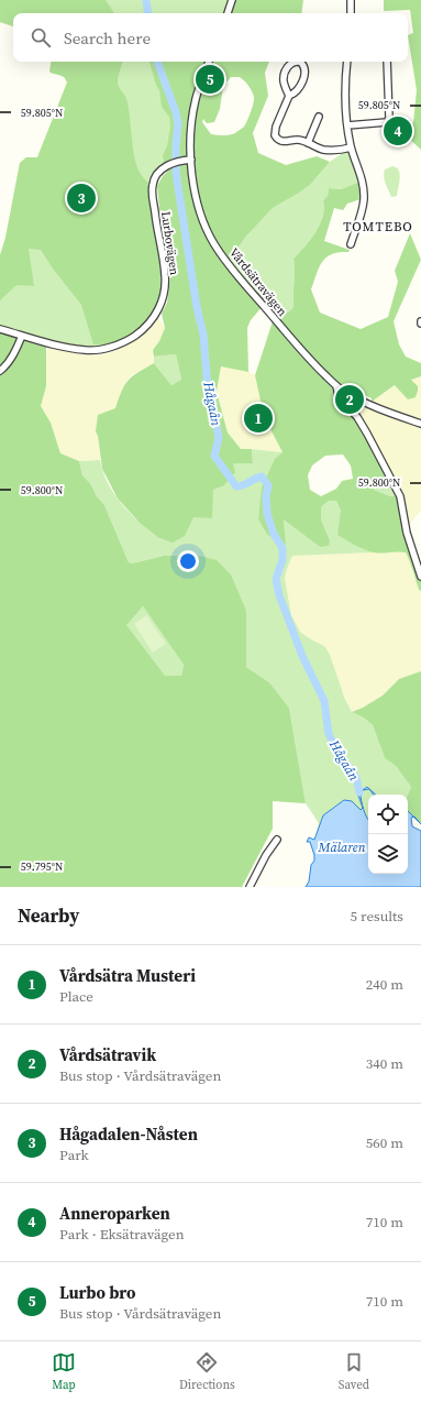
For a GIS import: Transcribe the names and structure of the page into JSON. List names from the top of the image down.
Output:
{
  "streets": {
    "street": ["Lurbovägen", "Vårdsätravägen"]
  },
  "crossings": [
    ["Lurbovägen", "Vårdsätravägen"]
  ],
  "districts": ["TOMTEBO"],
  "water": ["Hågaån", "Mälaren"],
  "page": {
    "search": "Search here",
    "pins": [
      "5",
      "4",
      "3",
      "2",
      "1"
    ],
    "heading": ["Nearby", "5 results"],
    "list": [
      {
        "mark": "1",
        "name": "Vårdsätra Musteri",
        "note": "Place",
        "value": "240 m"
      },
      {
        "mark": "2",
        "name": "Vårdsätravik",
        "note": "Bus stop · Vårdsätravägen",
        "value": "340 m"
      },
      {
        "mark": "3",
        "name": "Hågadalen-Nåsten",
        "note": "Park",
        "value": "560 m"
      },
      {
        "mark": "4",
        "name": "Anneroparken",
        "note": "Park · Eksätravägen",
        "value": "710 m"
      },
      {
        "mark": "5",
        "name": "Lurbo bro",
        "note": "Bus stop · Vårdsätravägen",
        "value": "710 m"
      }
    ],
    "nav": ["Map", "Directions", "Saved"]
  },
  "coordinates": ["59.805°N", "59.800°N", "59.795°N"]
}
